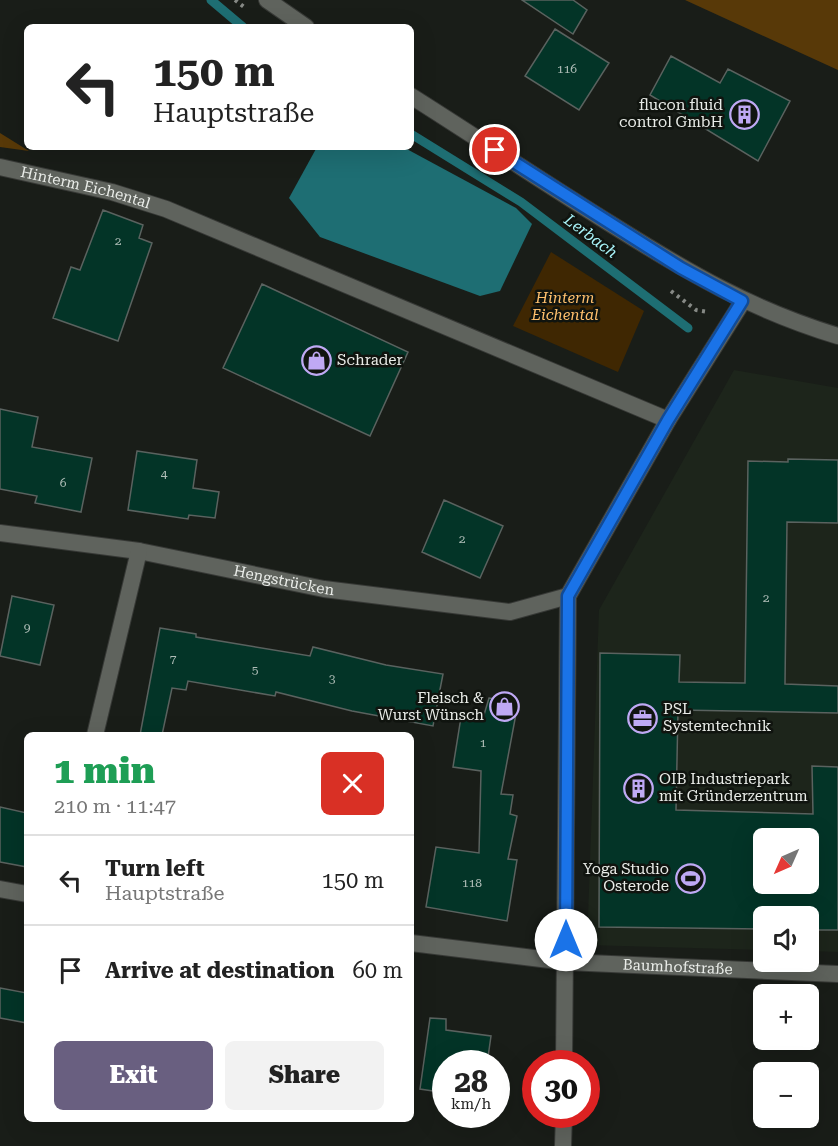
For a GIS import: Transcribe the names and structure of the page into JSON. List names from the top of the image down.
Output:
{
  "streets": {
    "street": ["Hinterm Eichental", "Hengstrücken", "Baumhofstraße"]
  },
  "water": ["Lerbach"],
  "parks": ["Hinterm Eichental"],
  "places": {
    "building": ["flucon fluid control GmbH", "OIB Industriepark mit Gründerzentrum"],
    "shop": ["Schrader", "Fleisch & Wurst Wünsch"],
    "office": ["PSL Systemtechnik"],
    "sports": ["Yoga Studio Osterode"]
  },
  "house_numbers": [
    "116",
    "2",
    "4",
    "6",
    "2",
    "2",
    "9",
    "7",
    "5",
    "3",
    "1",
    "118"
  ],
  "north": "bottom left",
  "page": {
    "turn": ["150 m", "Hauptstraße"],
    "heading": ["1 min", "210 m · 11:47"],
    "map_buttons": ["+", "−"],
    "list": [
      {
        "name": "Turn left",
        "note": "Hauptstraße",
        "value": "150 m"
      },
      {
        "name": "Arrive at destination",
        "value": "60 m"
      }
    ],
    "buttons": ["Exit", "Share"],
    "speed": "28 km/h",
    "limit": "30"
  }
}
